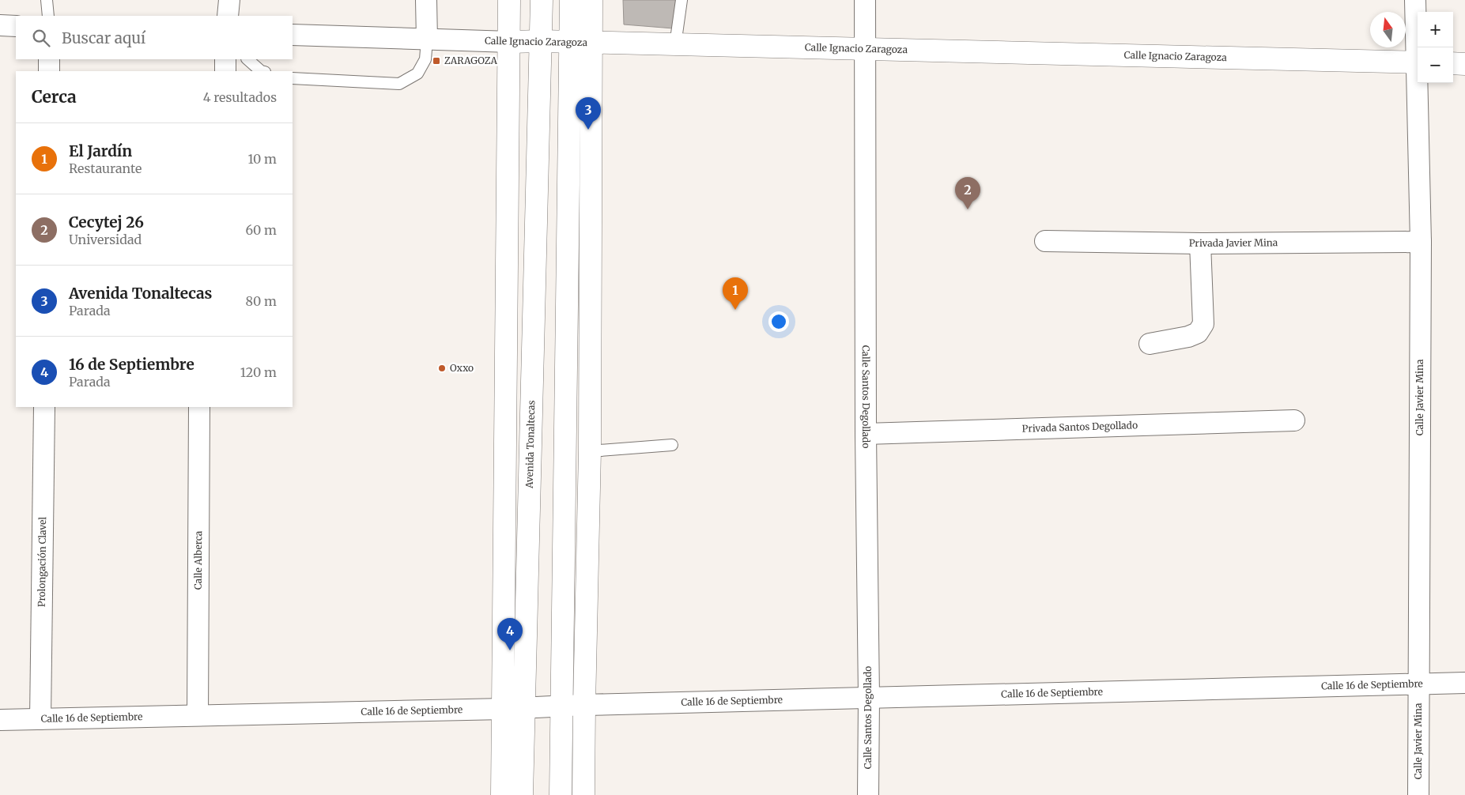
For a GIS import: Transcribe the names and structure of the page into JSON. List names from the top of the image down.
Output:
{
  "streets": {
    "main road": ["Calle Ignacio Zaragoza", "Avenida Tonaltecas"],
    "street": [
      "Privada Javier Mina",
      "Calle Santos Degollado",
      "Calle Javier Mina",
      "Privada Santos Degollado",
      "Calle Alberca",
      "Prolongación Clavel",
      "Calle 16 de Septiembre"
    ]
  },
  "crossings": [
    ["Calle Ignacio Zaragoza", "Calle Santos Degollado"],
    ["Calle Ignacio Zaragoza", "Avenida Tonaltecas"],
    ["Privada Javier Mina", "Calle Javier Mina"],
    ["Calle Santos Degollado", "Privada Santos Degollado"],
    ["Calle Santos Degollado", "Calle 16 de Septiembre"],
    ["Calle Javier Mina", "Calle 16 de Septiembre"],
    ["Avenida Tonaltecas", "Calle 16 de Septiembre"],
    ["Calle Alberca", "Calle 16 de Septiembre"],
    ["Prolongación Clavel", "Calle 16 de Septiembre"]
  ],
  "places": {
    "transit": ["ZARAGOZA"],
    "other": ["Oxxo"]
  },
  "north": "top",
  "page": {
    "map_buttons": ["+", "−"],
    "search": "Buscar aquí",
    "heading": ["Cerca", "4 resultados"],
    "pins": [
      "3",
      "2",
      "1",
      "4"
    ],
    "list": [
      {
        "mark": "1",
        "name": "El Jardín",
        "note": "Restaurante",
        "value": "10 m"
      },
      {
        "mark": "2",
        "name": "Cecytej 26",
        "note": "Universidad",
        "value": "60 m"
      },
      {
        "mark": "3",
        "name": "Avenida Tonaltecas",
        "note": "Parada",
        "value": "80 m"
      },
      {
        "mark": "4",
        "name": "16 de Septiembre",
        "note": "Parada",
        "value": "120 m"
      }
    ]
  }
}
